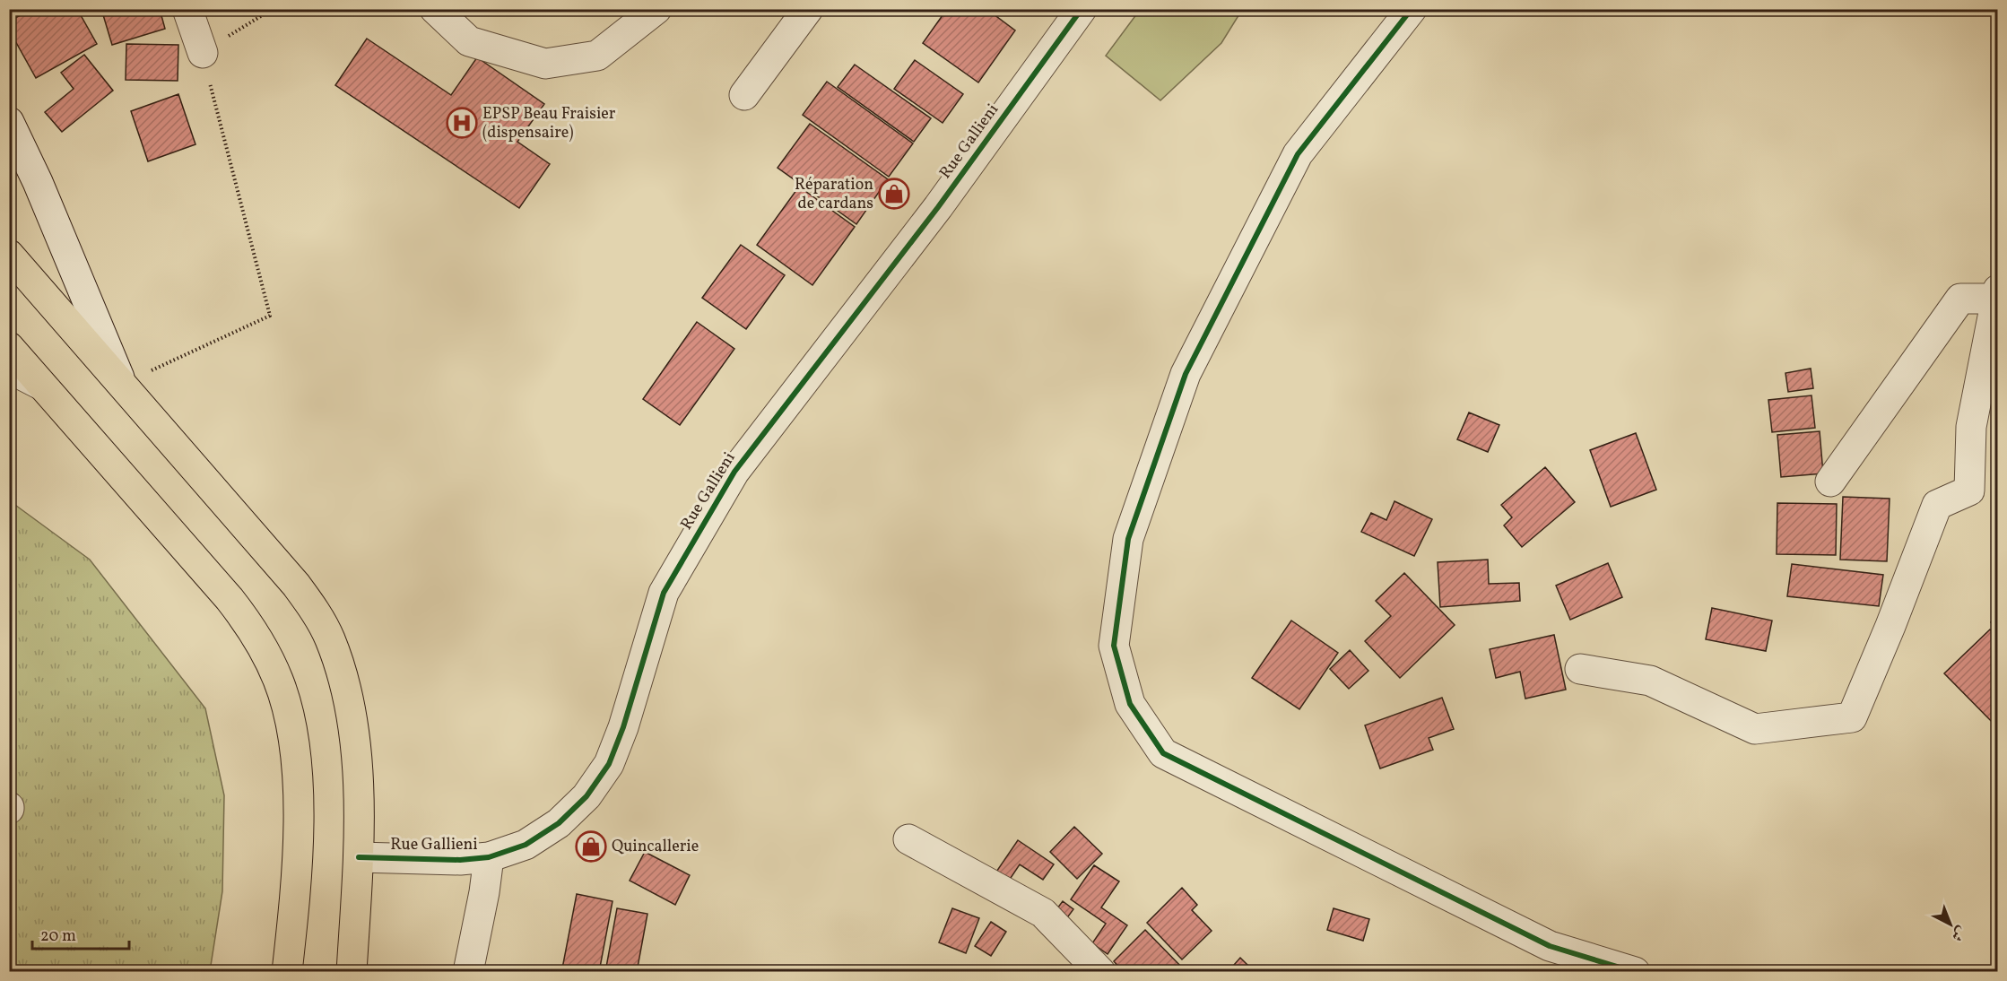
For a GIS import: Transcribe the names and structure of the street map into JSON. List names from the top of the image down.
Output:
{
  "streets": {
    "street": ["Rue Gallieni"]
  },
  "places": {
    "hospital": ["EPSP Beau Fraisier (dispensaire)"],
    "shop": ["Réparation de cardans", "Quincallerie"]
  },
  "scale_bar": "20 m",
  "north": "bottom right"
}
